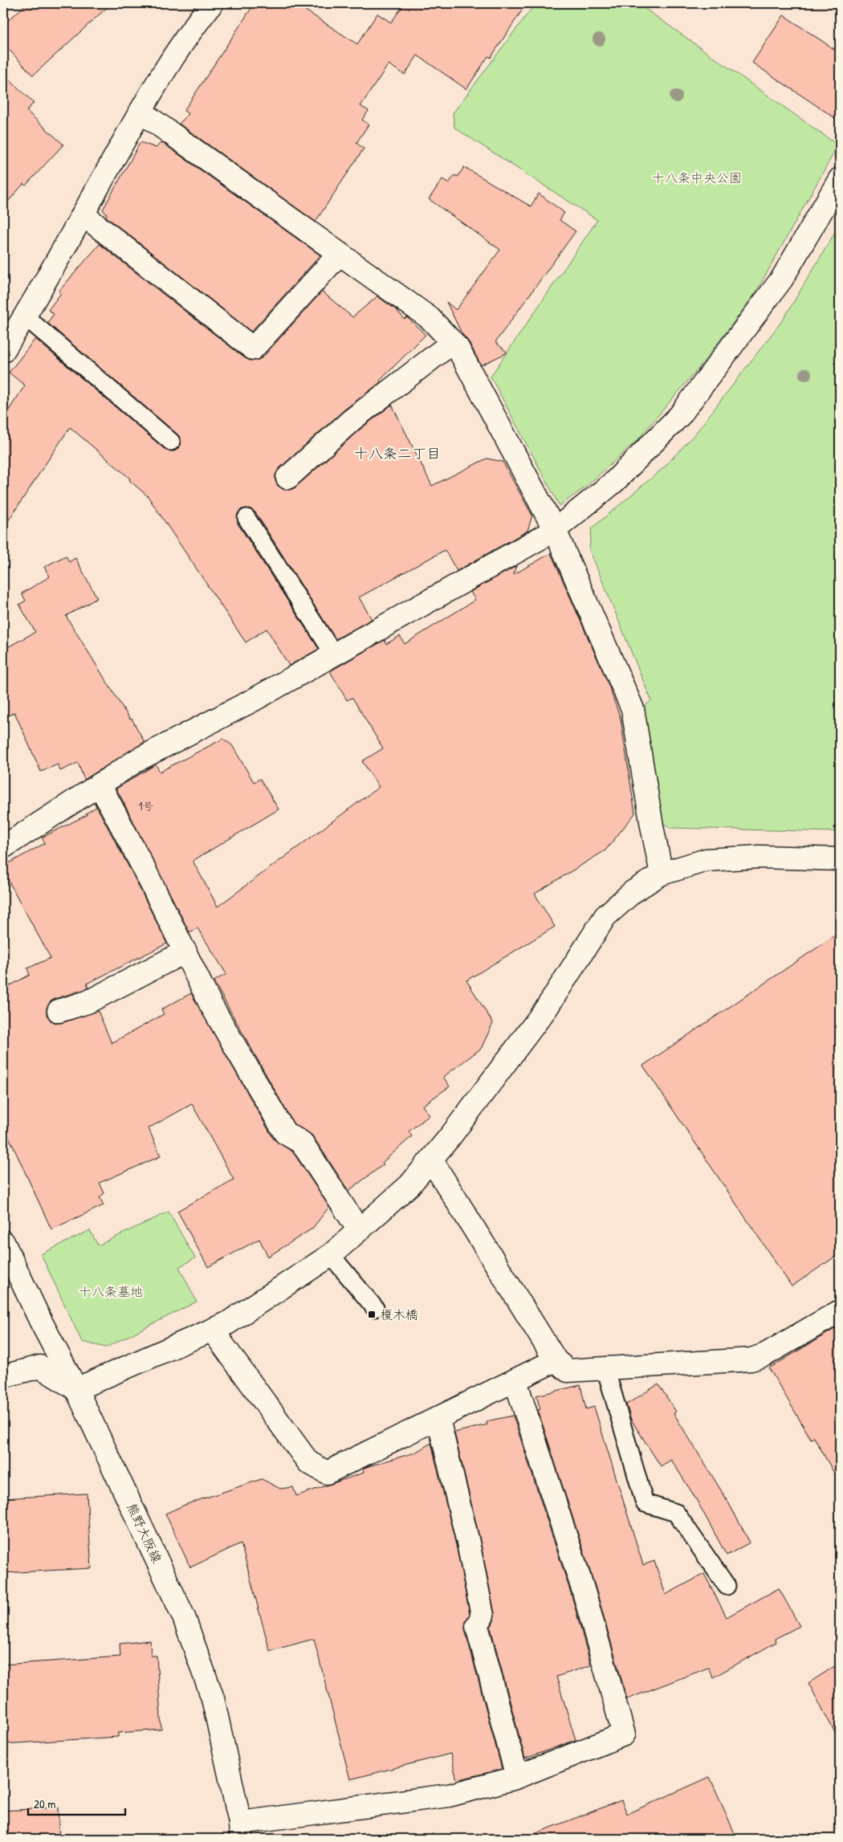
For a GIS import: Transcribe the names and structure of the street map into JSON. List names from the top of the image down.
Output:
{
  "streets": {
    "street": ["熊野大阪線"]
  },
  "districts": ["十八条二丁目"],
  "parks": ["十八条中央公園", "十八条墓地"],
  "places": {
    "transit": ["榎木橋"]
  },
  "house_numbers": ["1号"],
  "scale_bar": "20 m"
}
